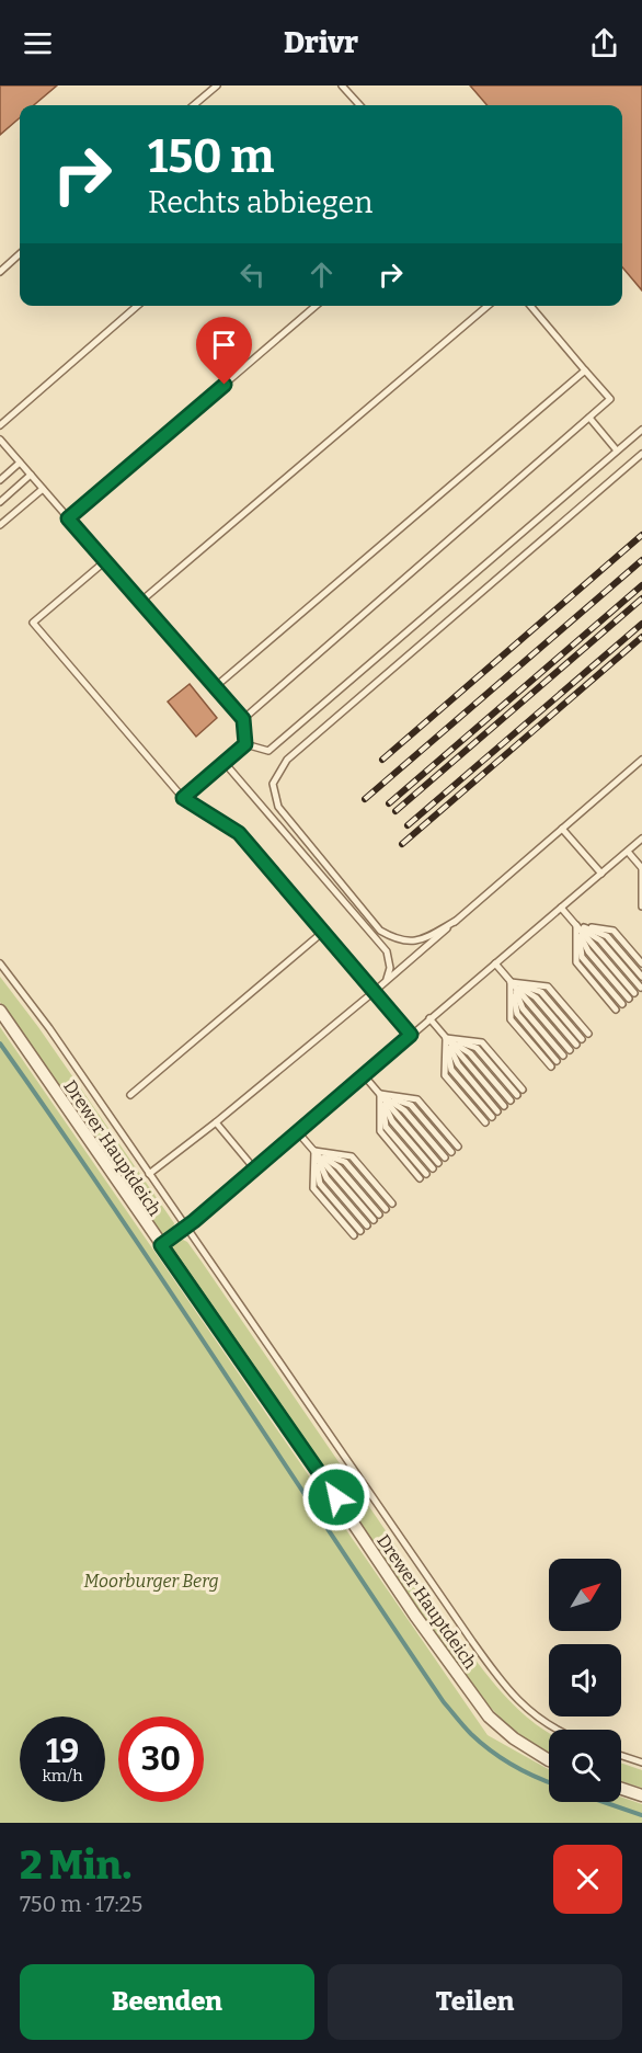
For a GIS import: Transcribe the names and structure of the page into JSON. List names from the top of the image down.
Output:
{
  "streets": {
    "street": ["Drewer Hauptdeich"]
  },
  "parks": ["Moorburger Berg"],
  "north": "top right",
  "page": {
    "header": "Drivr",
    "turn": ["150 m", "Rechts abbiegen"],
    "speed": "19 km/h",
    "limit": "30",
    "heading": ["2 Min.", "750 m · 17:25"],
    "buttons": ["Beenden", "Teilen"]
  }
}
